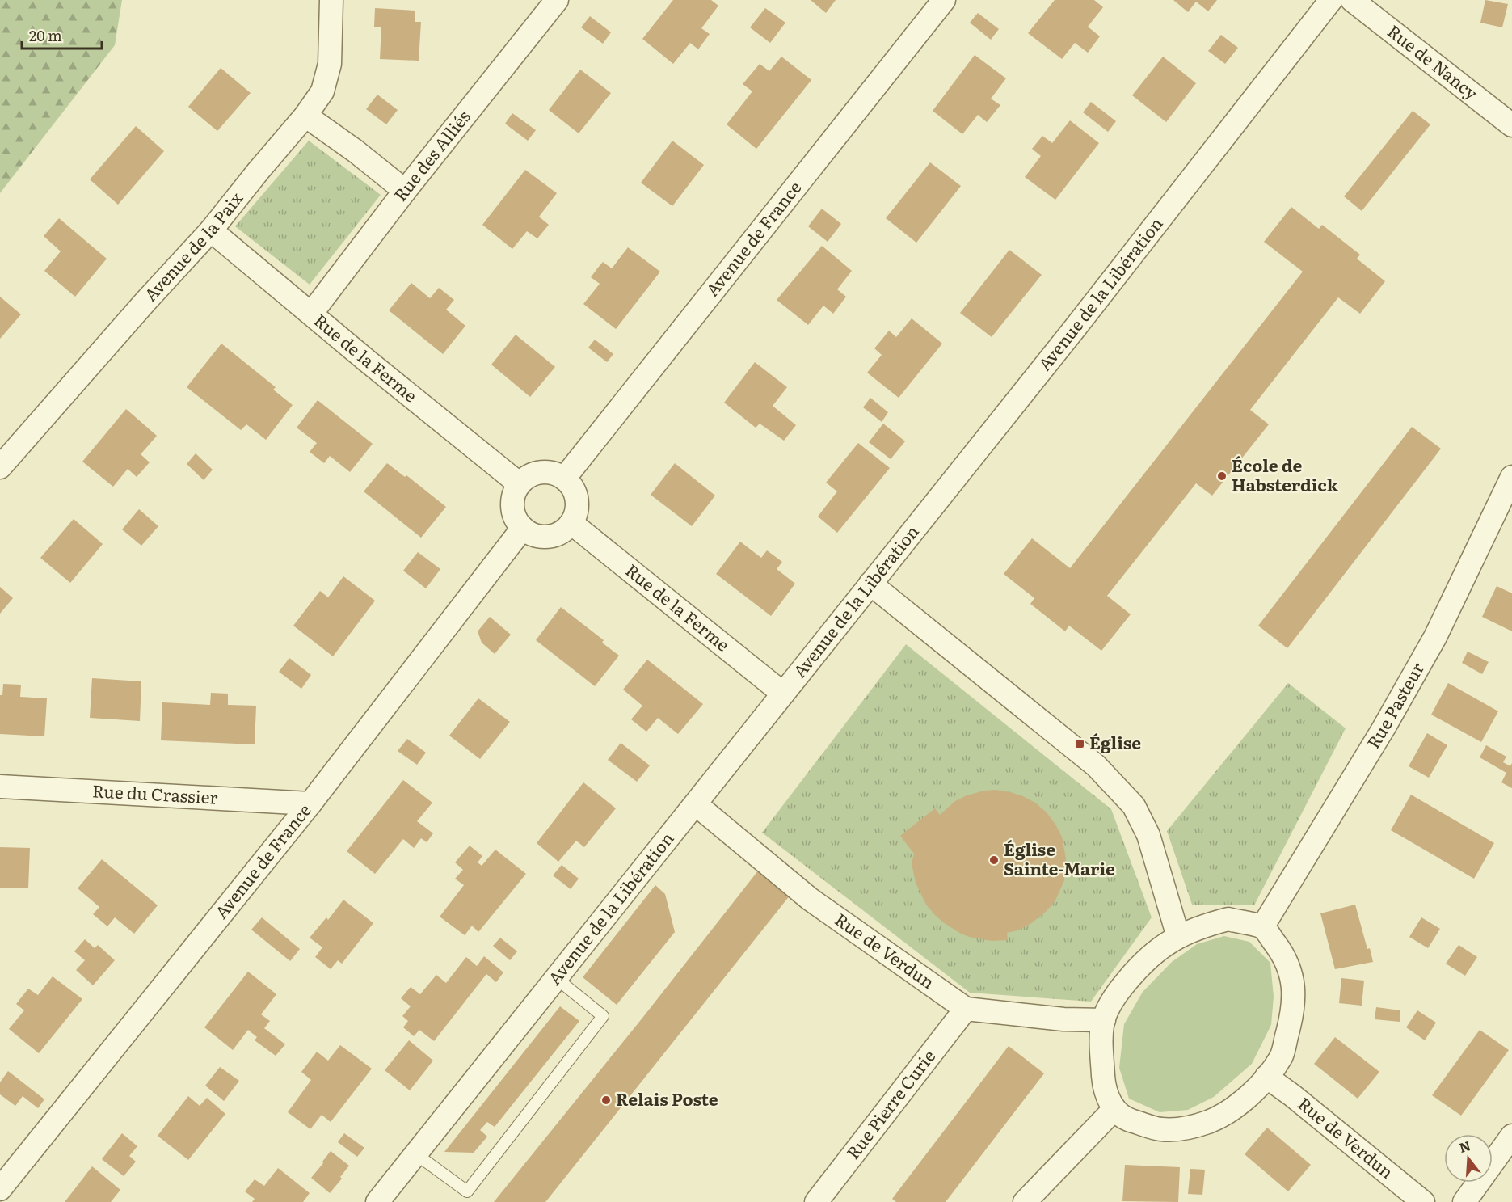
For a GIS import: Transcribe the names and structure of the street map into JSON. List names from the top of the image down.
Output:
{
  "streets": {
    "street": [
      "Rue de Nancy",
      "Rue des Alliés",
      "Avenue de France",
      "Avenue de la Paix",
      "Avenue de la Libération",
      "Rue de la Ferme",
      "Rue Pasteur",
      "Rue du Crassier",
      "Rue de Verdun",
      "Rue Pierre Curie"
    ]
  },
  "crossings": [
    ["Rue des Alliés", "Rue de la Ferme"],
    ["Avenue de France", "Rue de la Ferme"],
    ["Avenue de France", "Rue du Crassier"],
    ["Avenue de la Paix", "Rue de la Ferme"],
    ["Avenue de la Libération", "Rue de la Ferme"],
    ["Avenue de la Libération", "Rue de Verdun"],
    ["Rue de Verdun", "Rue Pierre Curie"]
  ],
  "places": {
    "other": ["École de Habsterdick", "Église Sainte-Marie", "Relais Poste"],
    "transit": ["Église"]
  },
  "scale_bar": "20 m",
  "north": "top"
}
